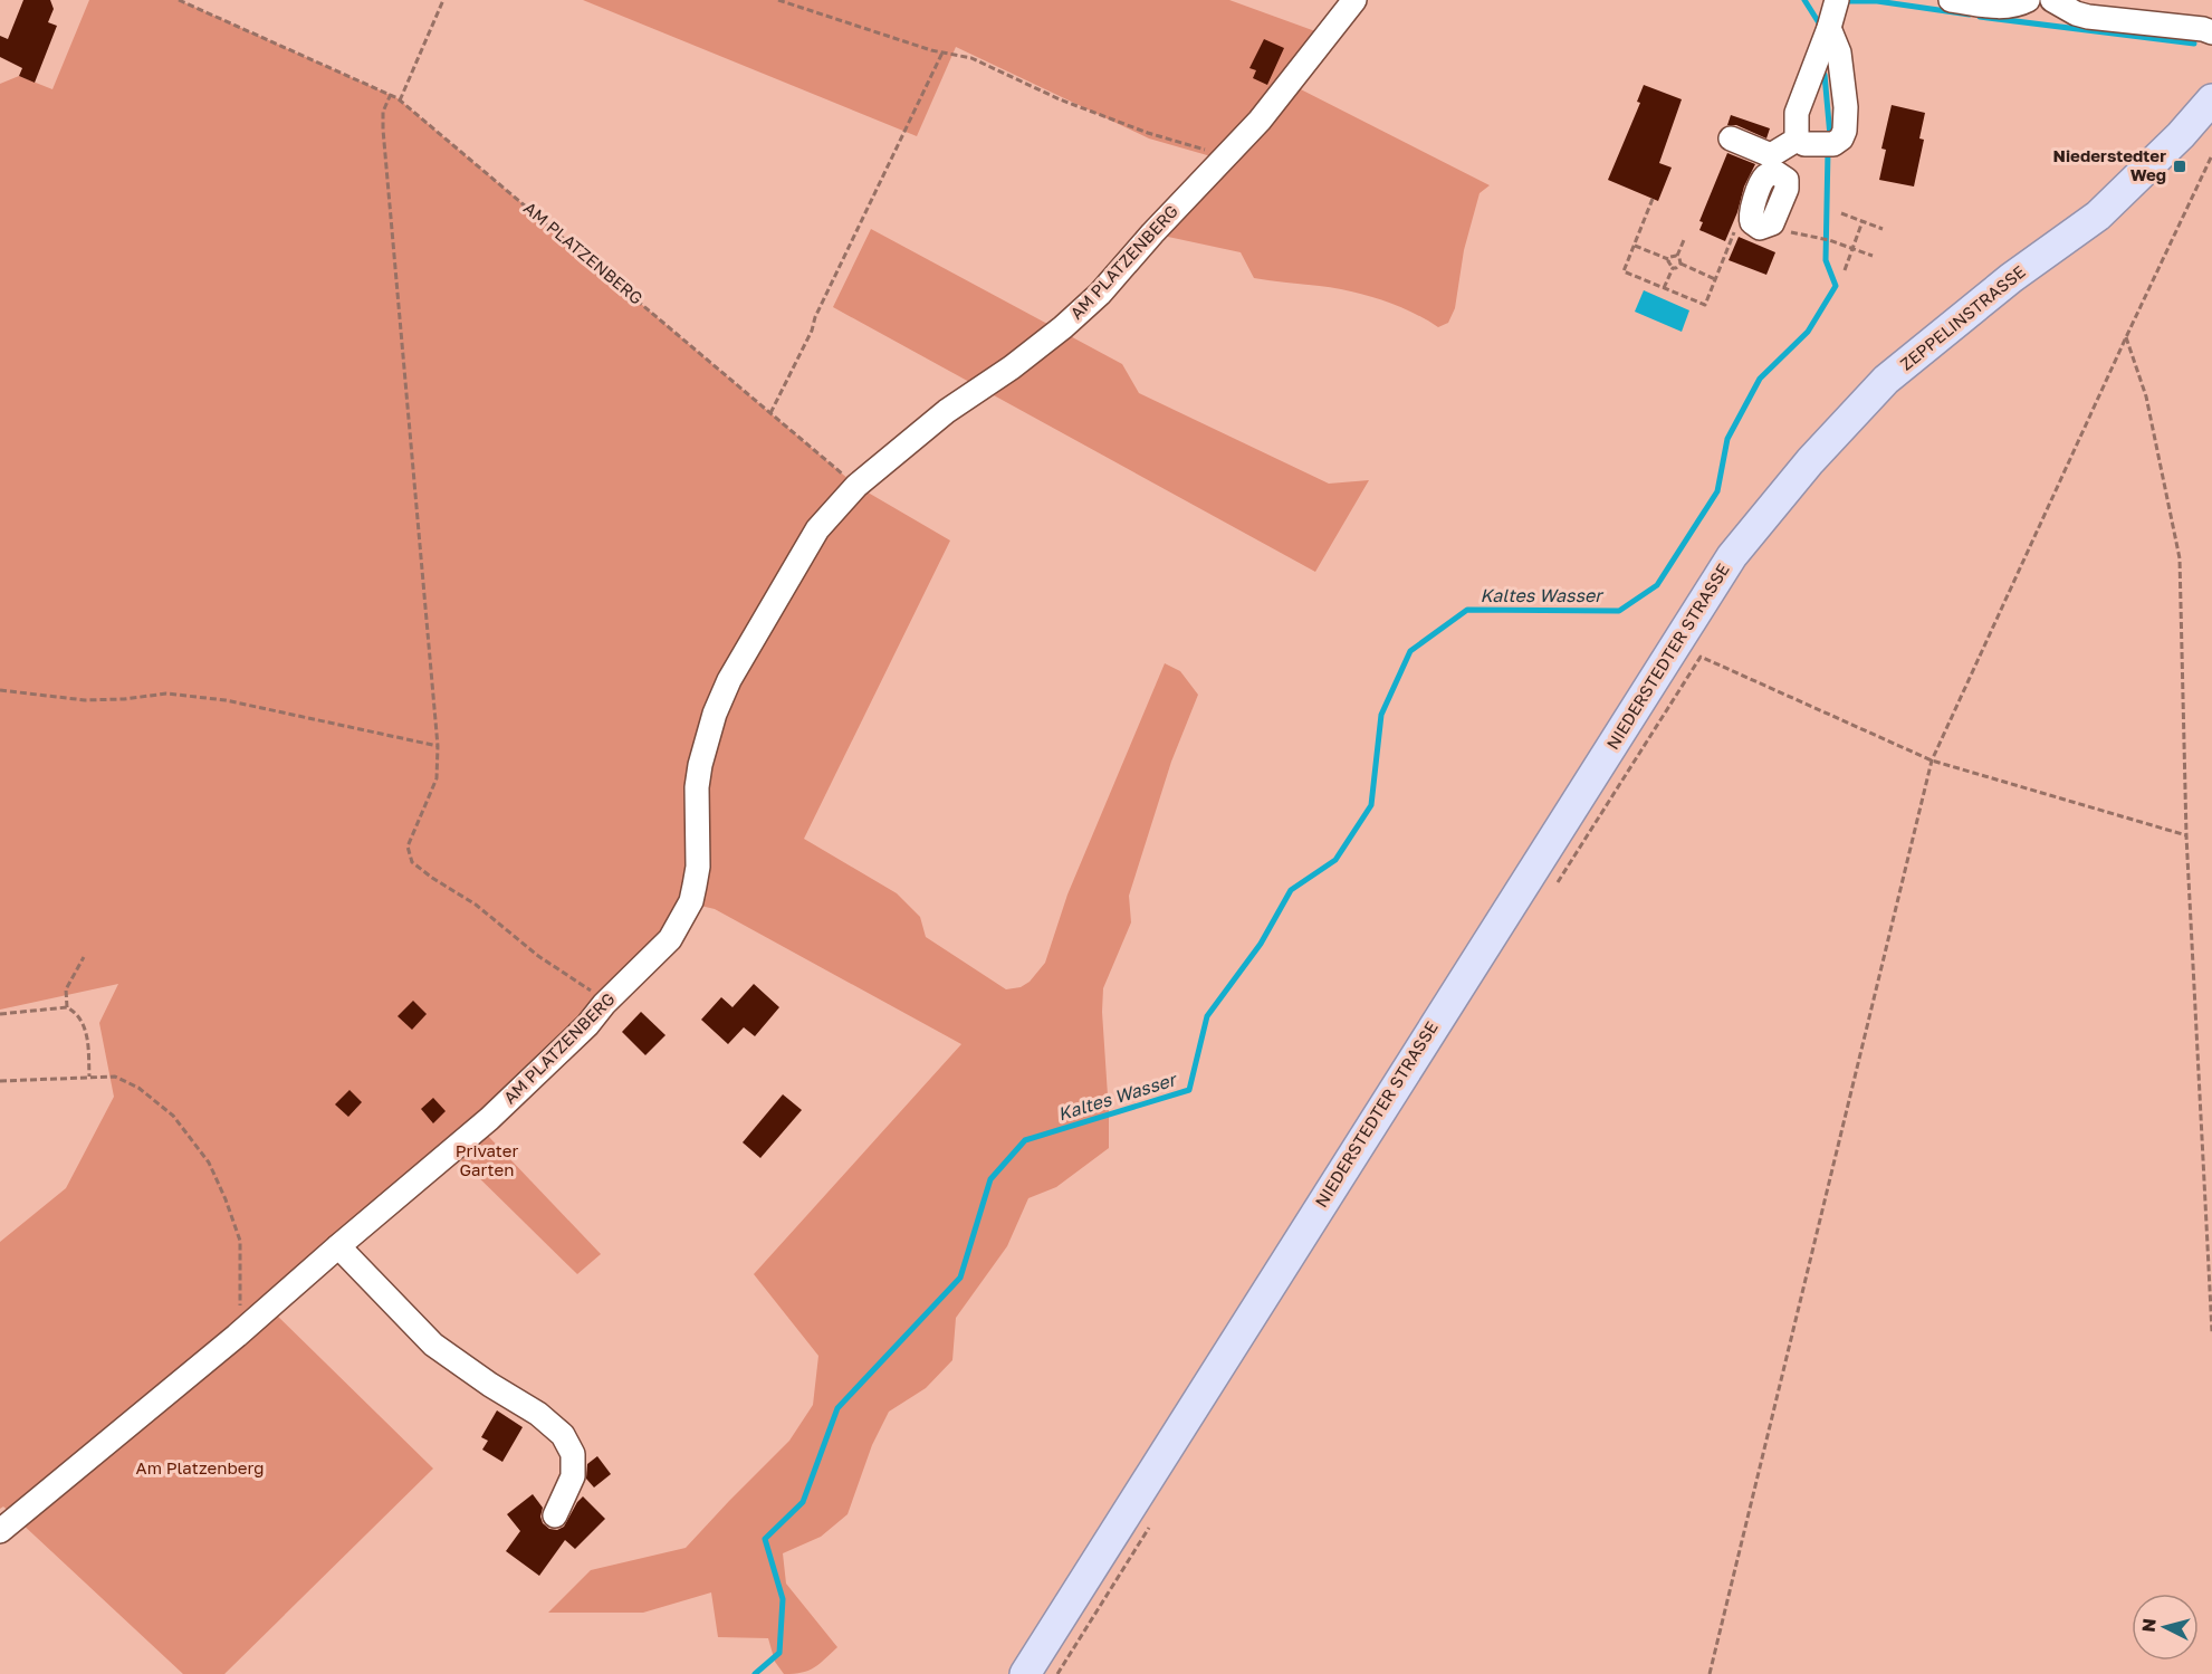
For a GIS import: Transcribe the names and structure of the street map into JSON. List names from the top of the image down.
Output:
{
  "streets": {
    "main road": ["ZEPPELINSTRASSE", "NIEDERSTEDTER STRASSE"],
    "street": ["AM PLATZENBERG"]
  },
  "crossings": [
    ["ZEPPELINSTRASSE", "NIEDERSTEDTER STRASSE"]
  ],
  "water": ["Kaltes Wasser"],
  "parks": ["Privater Garten", "Am Platzenberg"],
  "places": {
    "transit": ["Niederstedter Weg"]
  },
  "north": "left"
}
